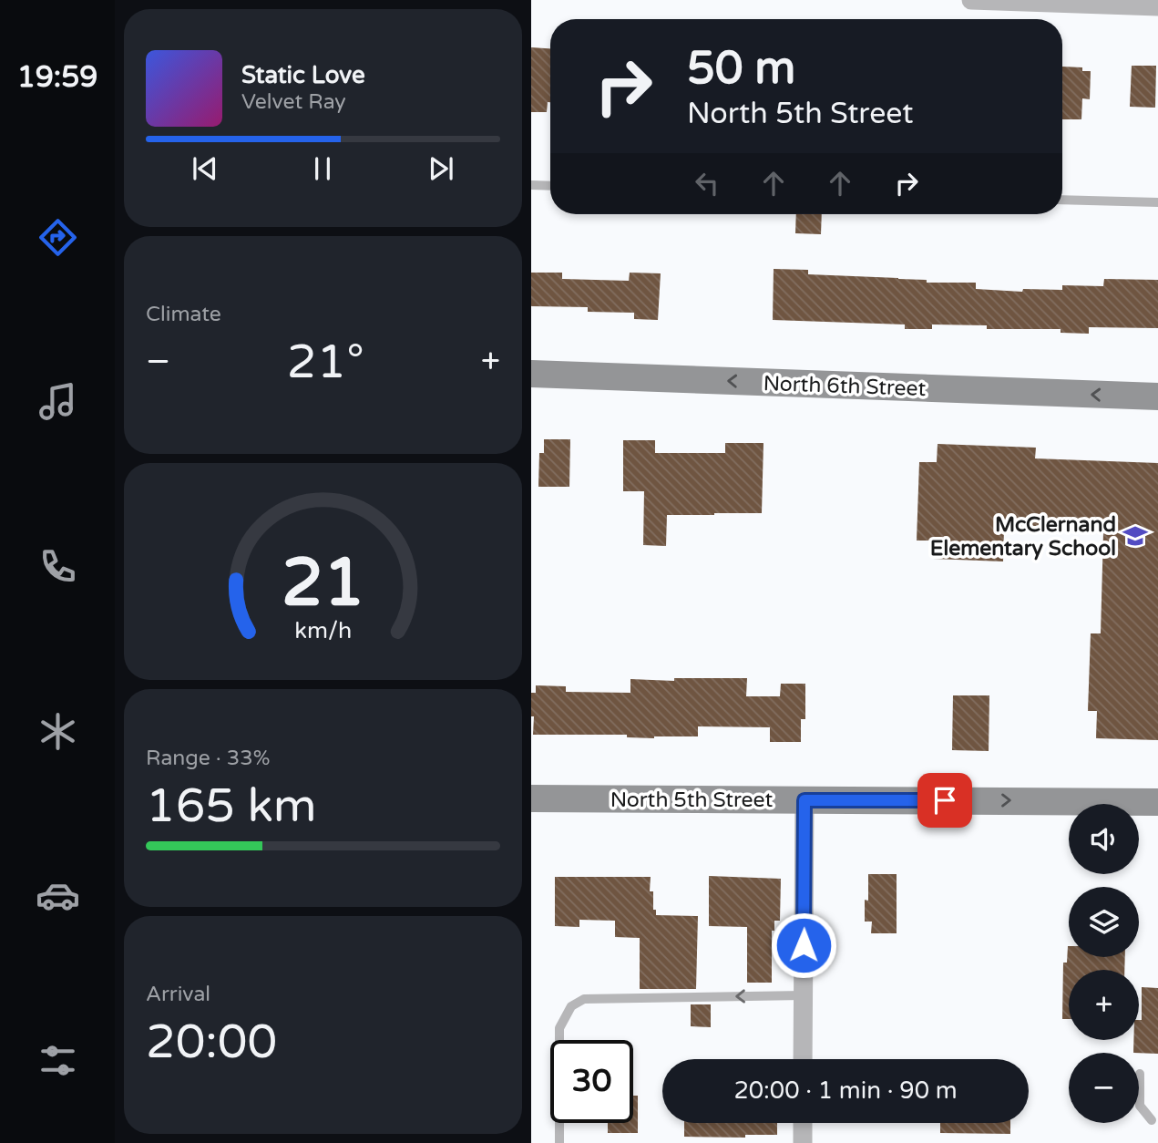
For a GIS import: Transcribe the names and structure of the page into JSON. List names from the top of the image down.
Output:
{
  "streets": {
    "main road": ["North 6th Street", "North 5th Street"]
  },
  "one_way": ["North 6th Street", "North 5th Street"],
  "places": {
    "school or university": ["McClernand Elementary School"]
  },
  "page": {
    "tabs": "19:59",
    "turn": ["50 m", "North 5th Street"],
    "song": ["Static Love", "Velvet Ray"],
    "tile": [
      "Climate",
      ["Range · 33%", "165 km"],
      ["Arrival", "20:00"]
    ],
    "heat": ["−", "21°", "+"],
    "map_buttons": ["+", "−"],
    "limit": "30",
    "trip": "20:00 · 1 min · 90 m",
    "gauge": ["21", "km/h"]
  }
}
